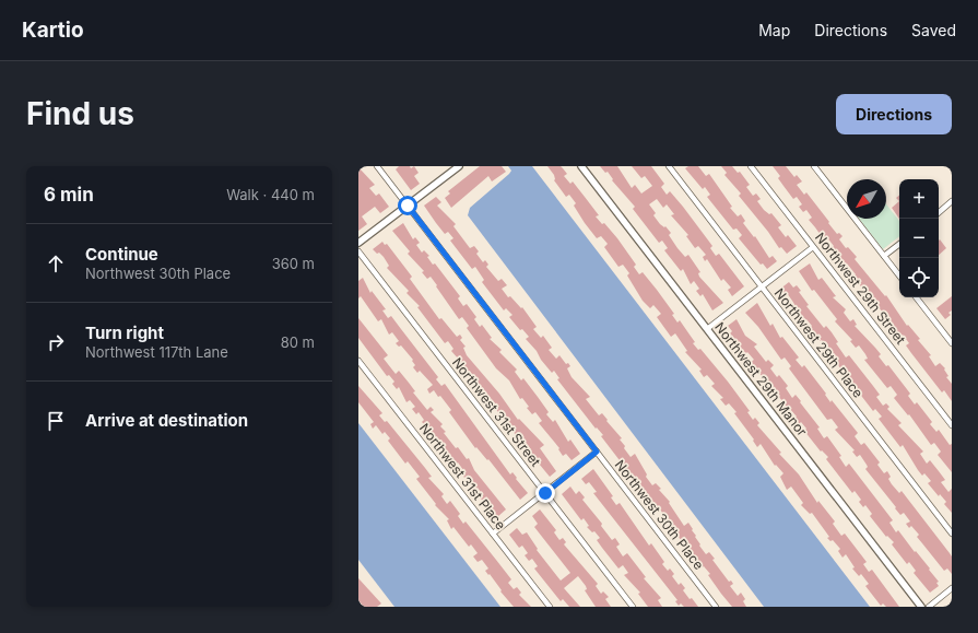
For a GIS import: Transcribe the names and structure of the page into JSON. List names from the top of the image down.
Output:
{
  "streets": {
    "street": [
      "Northwest 29th Street",
      "Northwest 29th Place",
      "Northwest 29th Manor",
      "Northwest 31st Street",
      "Northwest 31st Place",
      "Northwest 30th Place"
    ]
  },
  "north": "bottom left",
  "page": {
    "header": "Kartio",
    "nav": ["Map", "Directions", "Saved"],
    "buttons": "Directions",
    "title": "Find us",
    "heading": ["6 min", "Walk · 440 m"],
    "map_buttons": ["+", "−"],
    "list": [
      ["Continue", "Northwest 30th Place", "360 m"],
      ["Turn right", "Northwest 117th Lane", "80 m"],
      "Arrive at destination"
    ]
  }
}
